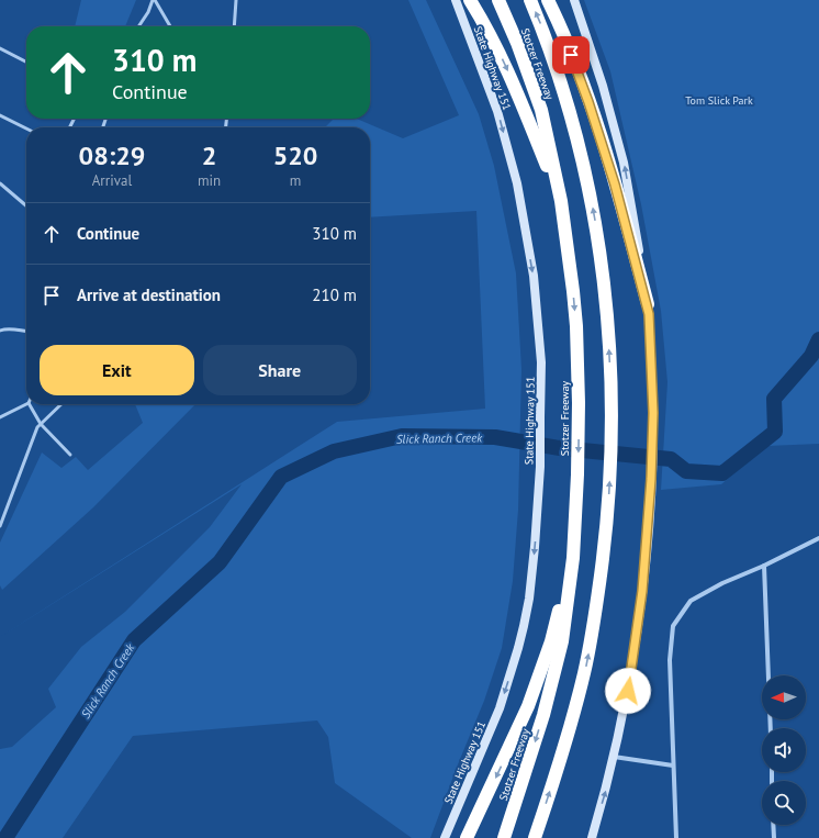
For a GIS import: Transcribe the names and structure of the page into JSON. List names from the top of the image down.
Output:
{
  "streets": {
    "highway": ["Stotzer Freeway"],
    "main road": ["State Highway 151"]
  },
  "one_way": ["State Highway 151"],
  "water": ["Slick Ranch Creek"],
  "parks": ["Tom Slick Park"],
  "north": "left",
  "page": {
    "turn": ["310 m", "Continue"],
    "eta": [
      "08:29",
      "Arrival",
      "2",
      "min",
      "520",
      "m"
    ],
    "list": [
      {
        "name": "Continue",
        "value": "310 m"
      },
      {
        "name": "Arrive at destination",
        "value": "210 m"
      }
    ],
    "buttons": ["Exit", "Share"]
  }
}
